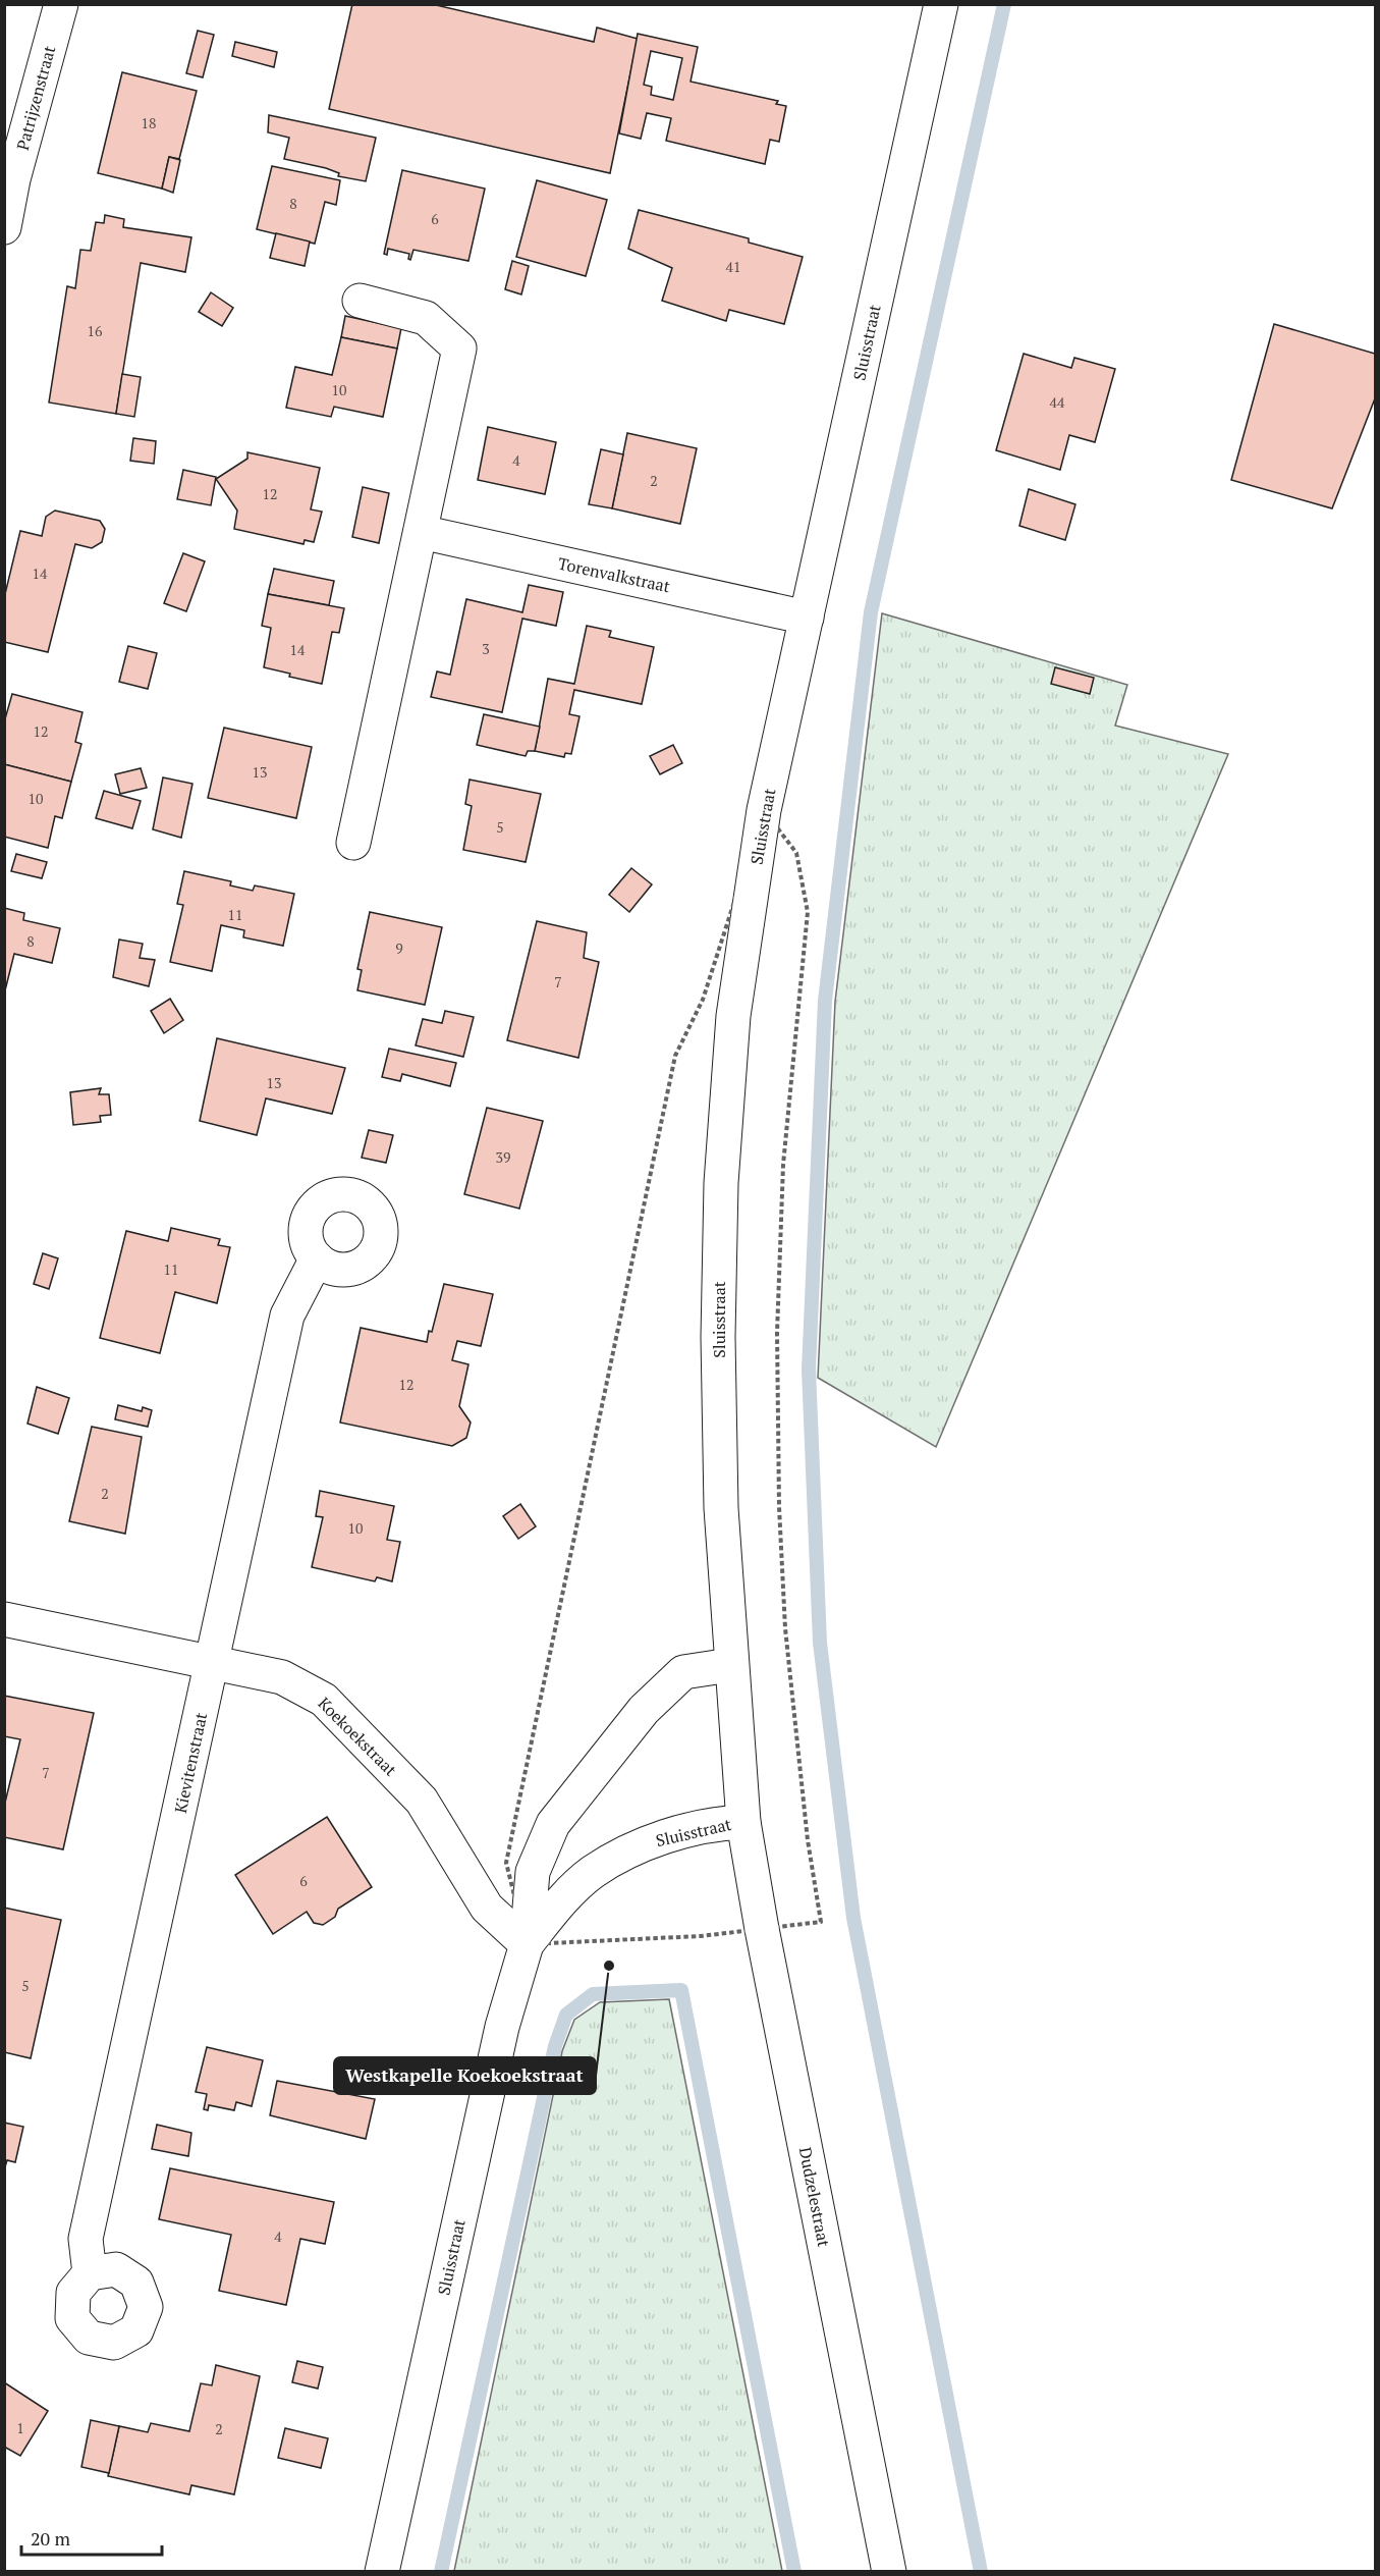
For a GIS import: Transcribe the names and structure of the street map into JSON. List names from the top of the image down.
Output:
{
  "streets": {
    "street": [
      "Patrijzenstraat",
      "Sluisstraat",
      "Torenvalkstraat",
      "Koekoekstraat",
      "Kievitenstraat",
      "Dudzelestraat"
    ]
  },
  "crossings": [
    ["Sluisstraat", "Torenvalkstraat"],
    ["Sluisstraat", "Koekoekstraat"],
    ["Sluisstraat", "Dudzelestraat"],
    ["Koekoekstraat", "Kievitenstraat"]
  ],
  "places": ["Westkapelle Koekoekstraat"],
  "house_numbers": [
    "18",
    "8",
    "6",
    "41",
    "16",
    "10",
    "44",
    "4",
    "2",
    "12",
    "14",
    "3",
    "14",
    "12",
    "13",
    "10",
    "5",
    "11",
    "8",
    "9",
    "7",
    "13",
    "39",
    "11",
    "12",
    "2",
    "10",
    "7",
    "6",
    "5",
    "4",
    "1",
    "2"
  ],
  "scale_bar": "20 m"
}
